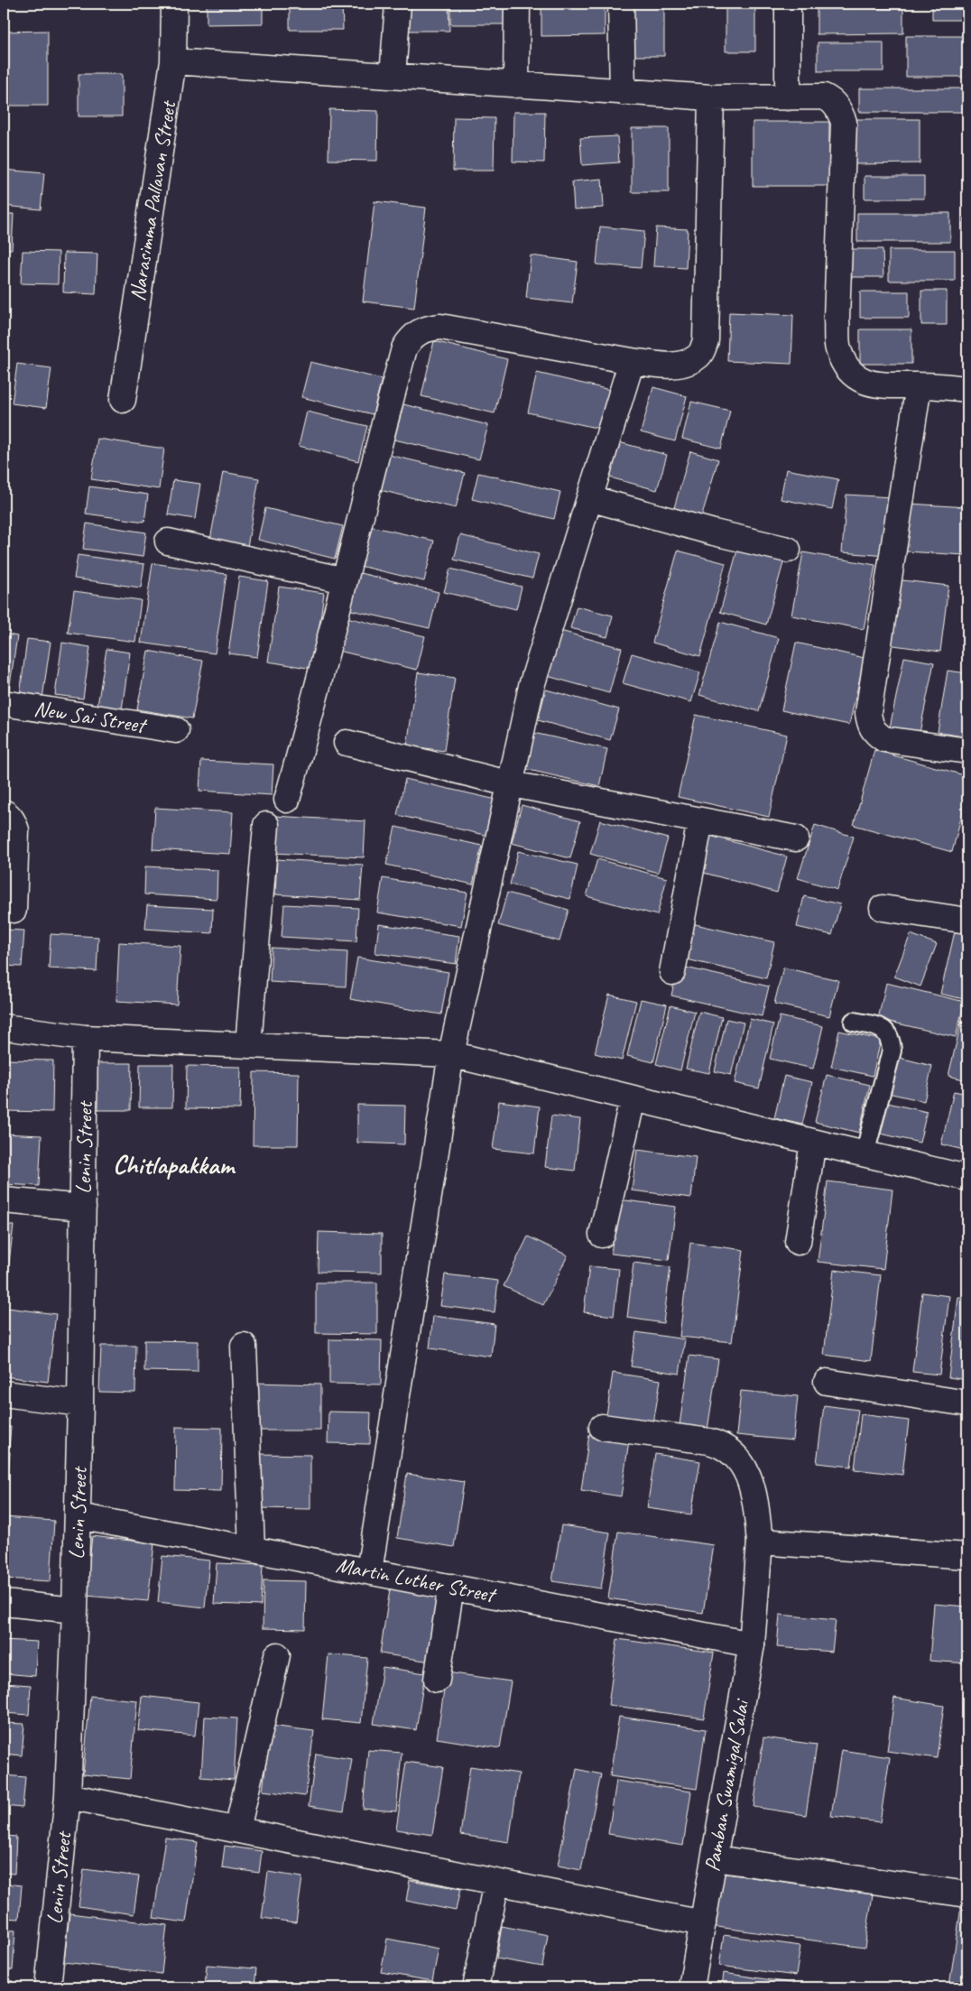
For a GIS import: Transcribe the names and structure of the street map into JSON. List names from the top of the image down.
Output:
{
  "streets": {
    "street": [
      "Narasimma Pallavan Street",
      "New Sai Street",
      "Lenin Street",
      "Martin Luther Street",
      "Pamban Swamigal Salai"
    ]
  },
  "crossings": [
    ["Lenin Street", "Martin Luther Street"],
    ["Martin Luther Street", "Pamban Swamigal Salai"]
  ],
  "districts": ["Chitlapakkam"]
}
